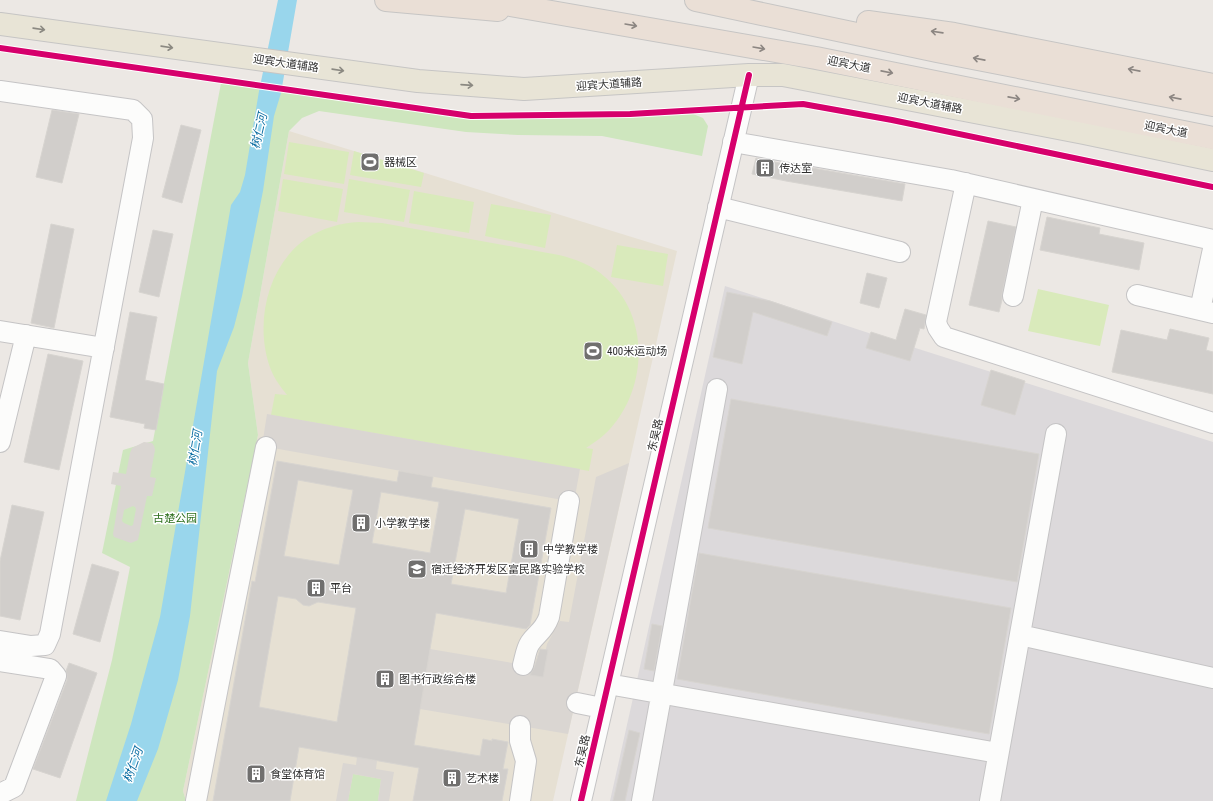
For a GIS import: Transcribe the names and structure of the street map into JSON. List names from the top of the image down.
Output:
{
  "streets": {
    "highway": ["迎宾大道"],
    "main road": ["迎宾大道辅路"],
    "street": ["东吴路"]
  },
  "crossings": [
    ["迎宾大道辅路", "东吴路"]
  ],
  "one_way": ["迎宾大道辅路"],
  "water": ["树仁河"],
  "parks": ["古楚公园"],
  "places": {
    "sports": ["器械区", "400米运动场"],
    "building": [
      "传达室",
      "小学教学楼",
      "中学教学楼",
      "平台",
      "图书行政综合楼",
      "食堂体育馆",
      "艺术楼"
    ],
    "school or university": ["宿迁经济开发区富民路实验学校"]
  }
}
